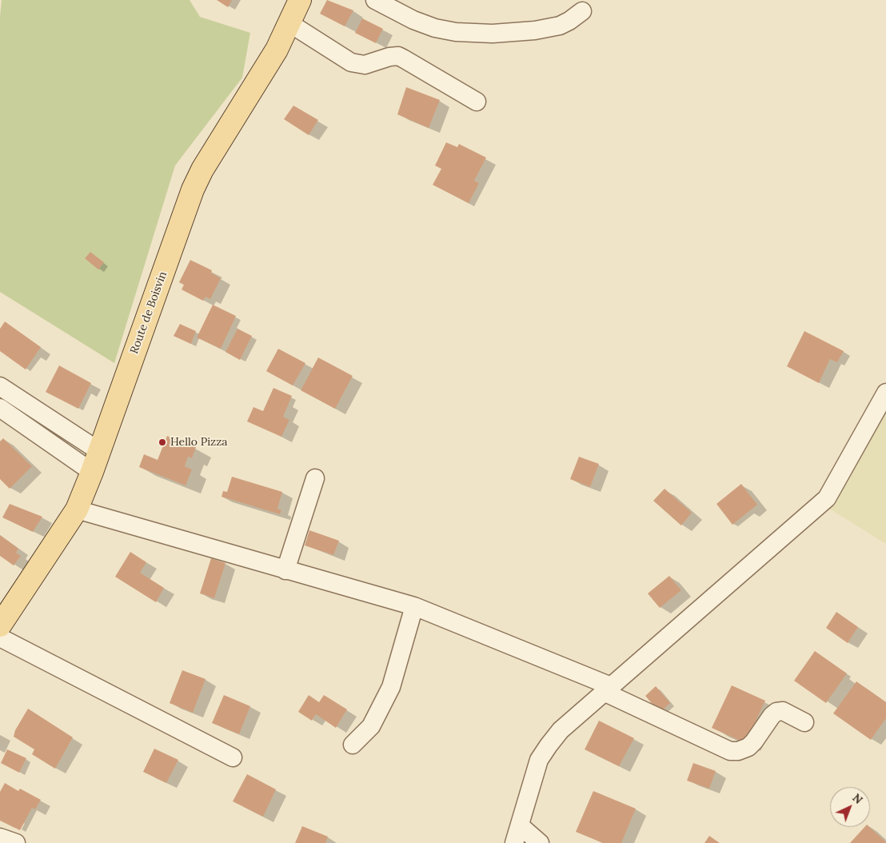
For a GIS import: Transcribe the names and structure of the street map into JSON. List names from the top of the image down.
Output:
{
  "streets": {
    "main road": ["Route de Boisvin"]
  },
  "places": ["Hello Pizza"],
  "north": "top right"
}
